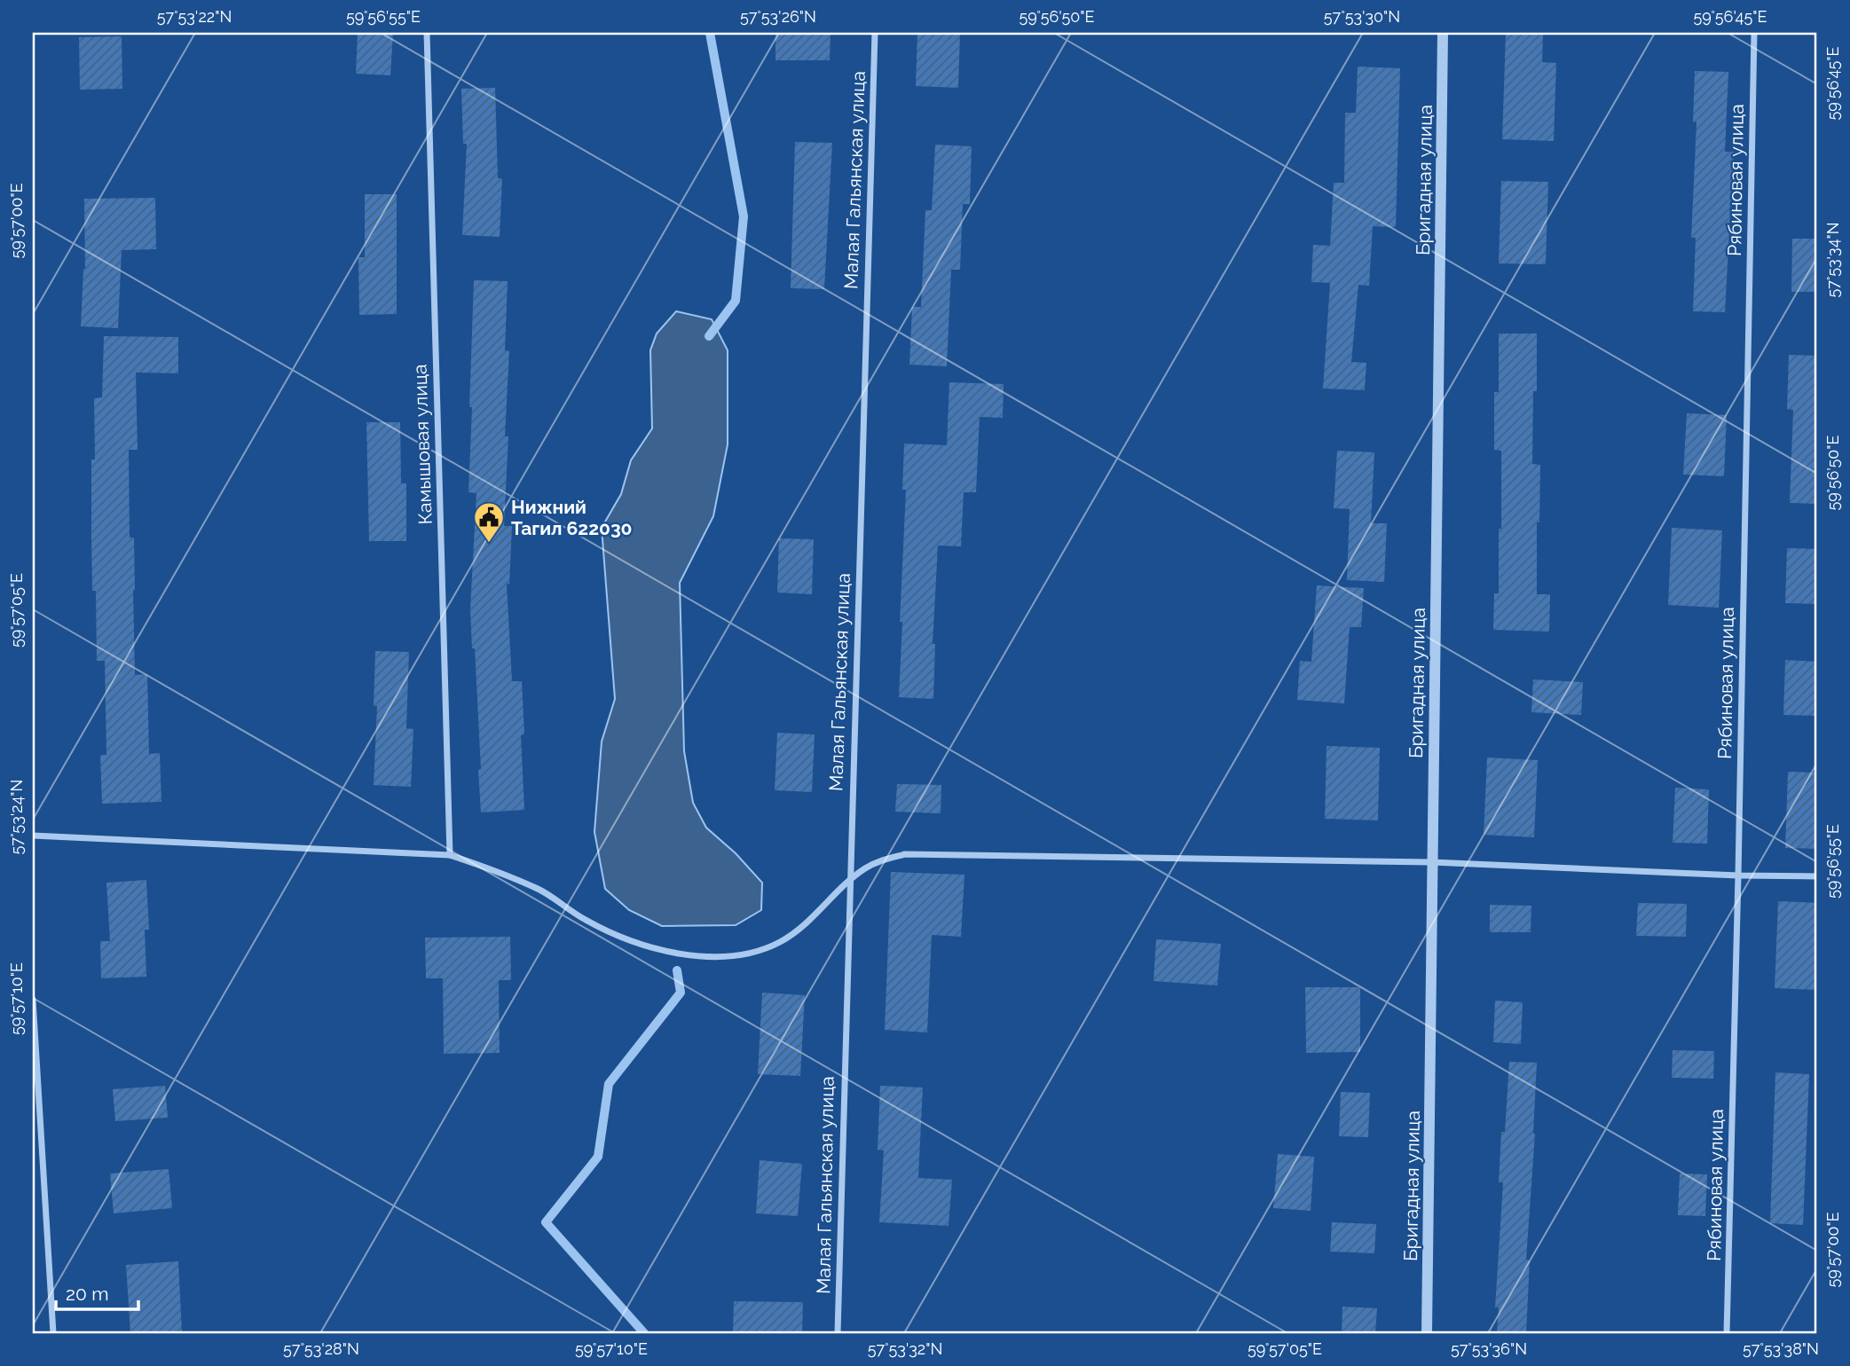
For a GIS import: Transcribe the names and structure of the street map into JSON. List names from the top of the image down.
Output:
{
  "streets": {
    "street": [
      "Малая Гальянская улица",
      "Бригадная улица",
      "Рябиновая улица",
      "Камышовая улица"
    ]
  },
  "places": {
    "public building": ["Нижний Тагил 622030"]
  },
  "scale_bar": "20 m",
  "coordinates": [
    "57°53'22\"N",
    "59°56'55\"E",
    "57°53'26\"N",
    "59°56'50\"E",
    "57°53'30\"N",
    "59°56'45\"E",
    "59°57'00\"E",
    "57°53'34\"N",
    "59°57'05\"E",
    "57°53'24\"N",
    "59°57'10\"E",
    "57°53'28\"N",
    "57°53'32\"N",
    "57°53'36\"N",
    "57°53'38\"N"
  ]
}
